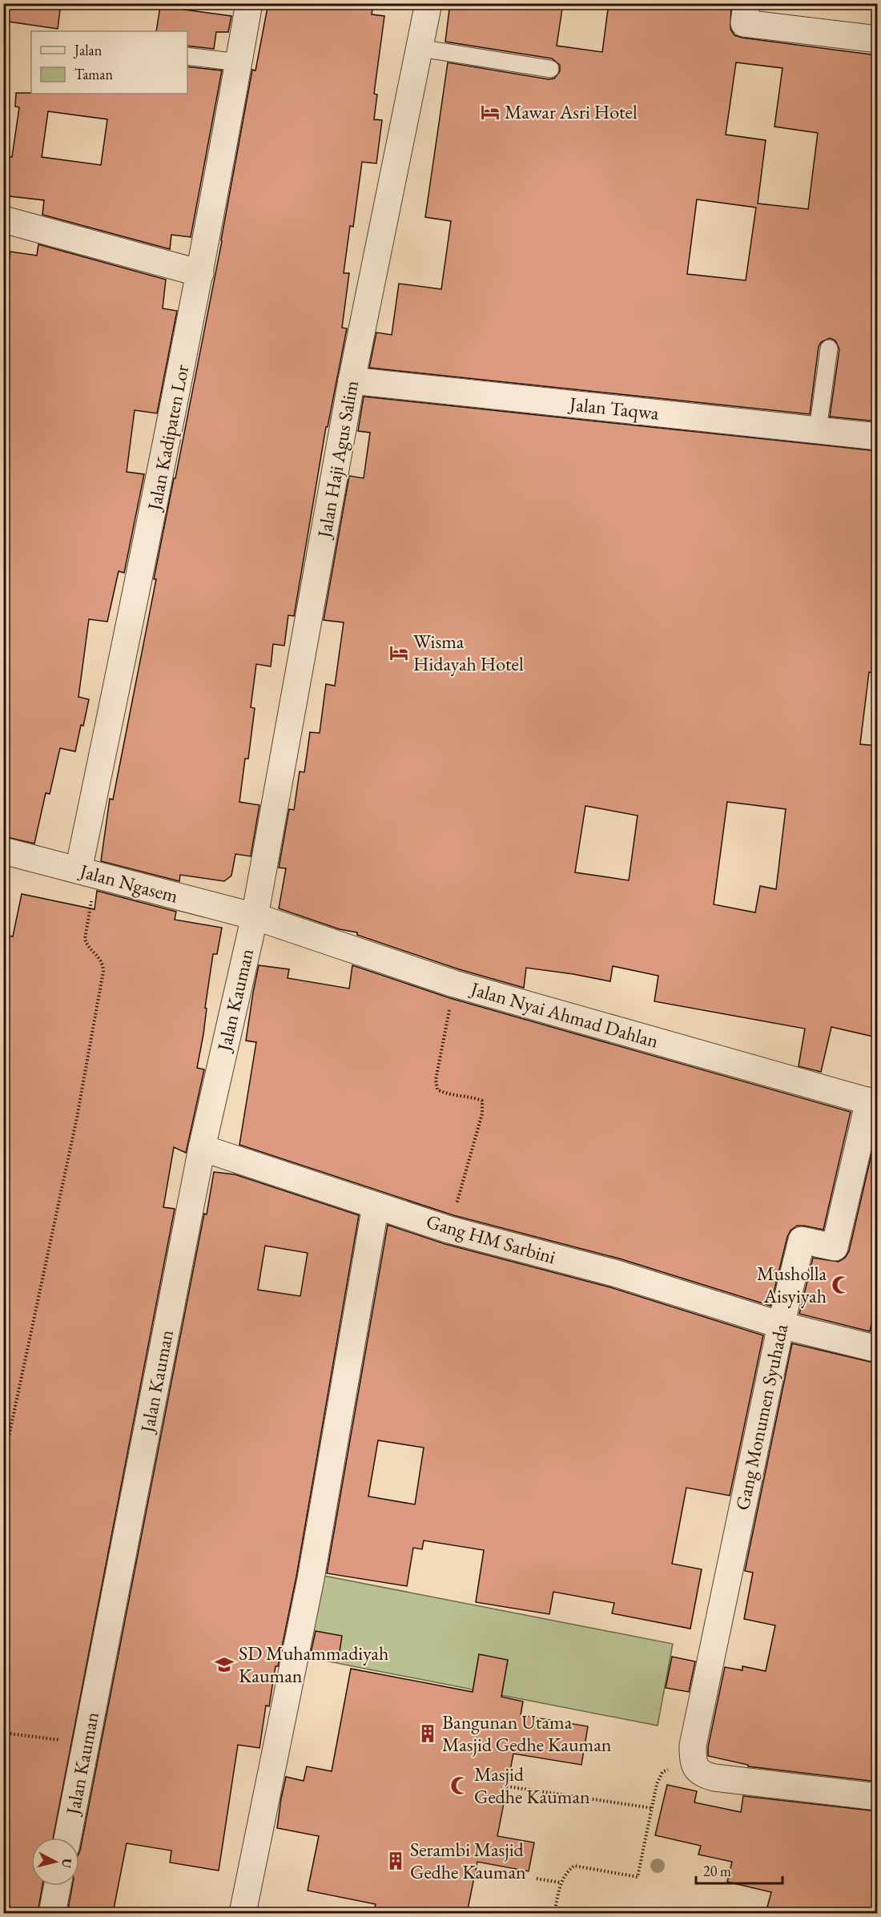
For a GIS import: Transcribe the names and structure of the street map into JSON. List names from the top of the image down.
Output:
{
  "streets": {
    "street": [
      "Jalan Taqwa",
      "Jalan Kadipaten Lor",
      "Jalan Haji Agus Salim",
      "Jalan Ngasem",
      "Jalan Kauman",
      "Jalan Nyai Ahmad Dahlan",
      "Gang HM Sarbini",
      "Gang Monumen Syuhada"
    ]
  },
  "crossings": [
    ["Jalan Taqwa", "Jalan Haji Agus Salim"],
    ["Jalan Kadipaten Lor", "Jalan Ngasem"],
    ["Jalan Haji Agus Salim", "Jalan Ngasem"],
    ["Jalan Haji Agus Salim", "Jalan Kauman"],
    ["Jalan Haji Agus Salim", "Jalan Nyai Ahmad Dahlan"],
    ["Jalan Ngasem", "Jalan Kauman"],
    ["Jalan Ngasem", "Jalan Nyai Ahmad Dahlan"],
    ["Jalan Kauman", "Jalan Nyai Ahmad Dahlan"],
    ["Jalan Kauman", "Gang HM Sarbini"],
    ["Jalan Nyai Ahmad Dahlan", "Gang Monumen Syuhada"],
    ["Gang HM Sarbini", "Gang Monumen Syuhada"]
  ],
  "places": {
    "hotel": ["Mawar Asri Hotel", "Wisma Hidayah Hotel"],
    "mosque": ["Musholla Aisyiyah", "Masjid Gedhe Kauman"],
    "school or university": ["SD Muhammadiyah Kauman"],
    "building": ["Bangunan Utama Masjid Gedhe Kauman", "Serambi Masjid Gedhe Kauman"]
  },
  "legend": ["Jalan", "Taman"],
  "scale_bar": "20 m",
  "north": "right"
}
